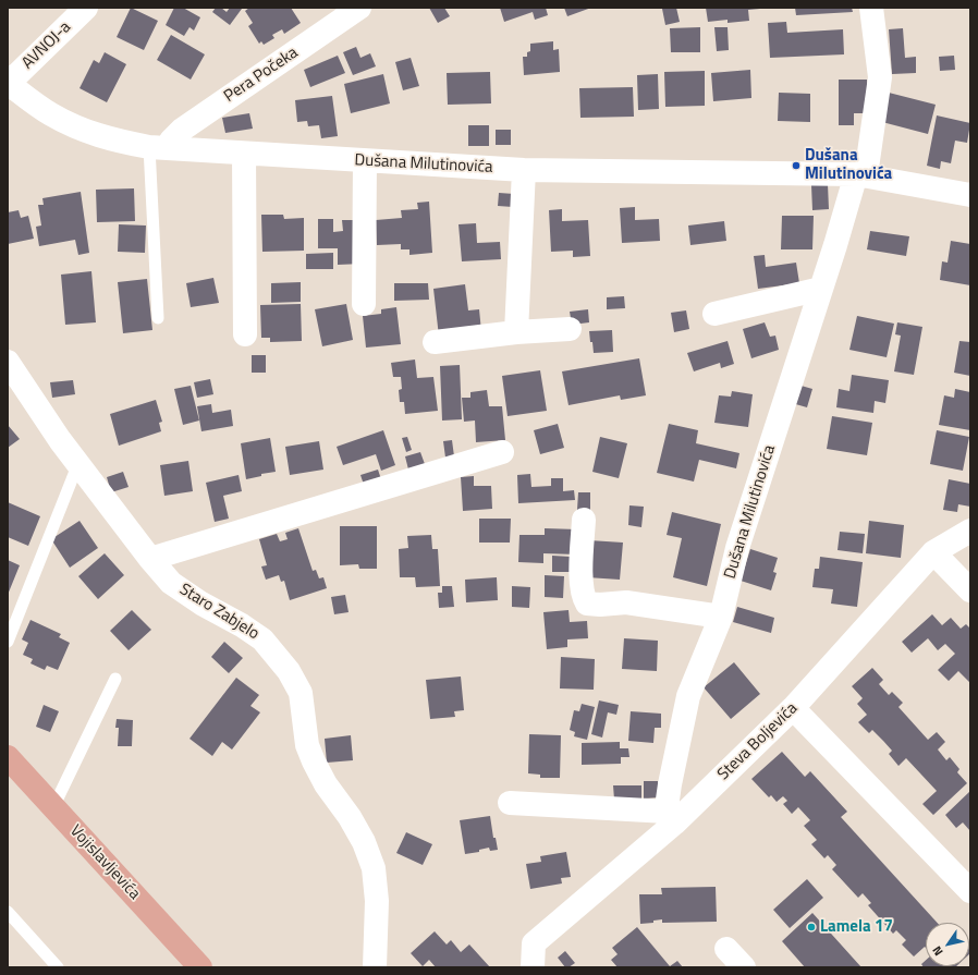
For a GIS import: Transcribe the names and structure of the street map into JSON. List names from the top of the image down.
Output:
{
  "streets": {
    "main road": ["Vojislavljevića"],
    "street": [
      "AVNOJ-a",
      "Pera Počeka",
      "Dušana Milutinovića",
      "Staro Zabjelo",
      "Steva Boljevića"
    ]
  },
  "crossings": [
    ["AVNOJ-a", "Dušana Milutinovića"],
    ["Pera Počeka", "Dušana Milutinovića"],
    ["Dušana Milutinovića", "Steva Boljevića"]
  ],
  "places": ["Dušana Milutinovića", "Lamela 17"],
  "north": "bottom left"
}
